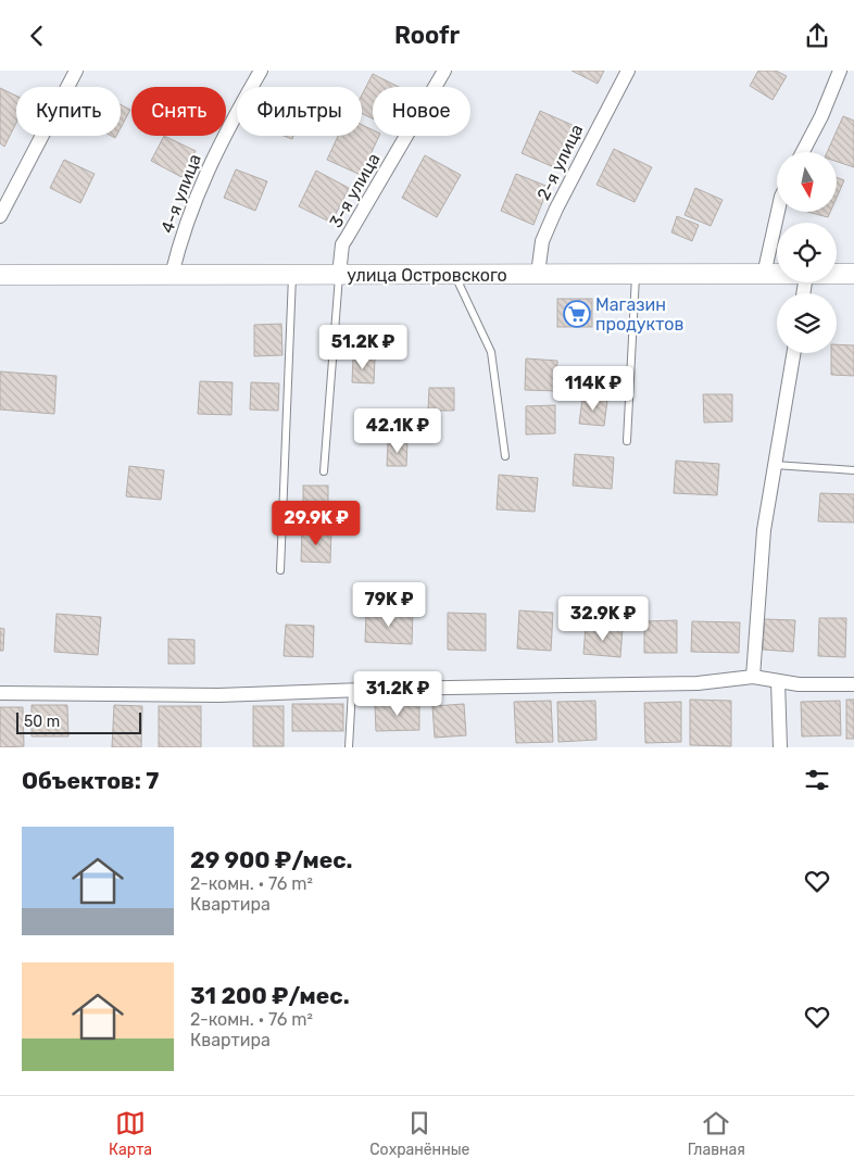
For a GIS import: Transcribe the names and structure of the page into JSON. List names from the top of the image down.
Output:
{
  "streets": {
    "street": [
      "2-я улица",
      "3-я улица",
      "4-я улица",
      "улица Островского"
    ]
  },
  "crossings": [
    ["2-я улица", "улица Островского"],
    ["3-я улица", "улица Островского"],
    ["4-я улица", "улица Островского"]
  ],
  "places": {
    "supermarket": ["Магазин продуктов"]
  },
  "scale_bar": "50 m",
  "north": "bottom",
  "page": {
    "header": "Roofr",
    "chip": [
      "Купить",
      "Снять",
      "Фильтры",
      "Новое"
    ],
    "price": [
      "51.2K ₽",
      "114K ₽",
      "42.1K ₽",
      "29.9K ₽",
      "79K ₽",
      "32.9K ₽",
      "31.2K ₽"
    ],
    "scale": "50 m",
    "heading": "Объектов: 7",
    "list": [
      {
        "name": "29 900 ₽/мес.",
        "note": "2-комн. · 76 m² · Квартира"
      },
      {
        "name": "31 200 ₽/мес.",
        "note": "2-комн. · 76 m² · Квартира"
      }
    ],
    "tabs": ["Карта", "Сохранённые", "Главная"]
  }
}
